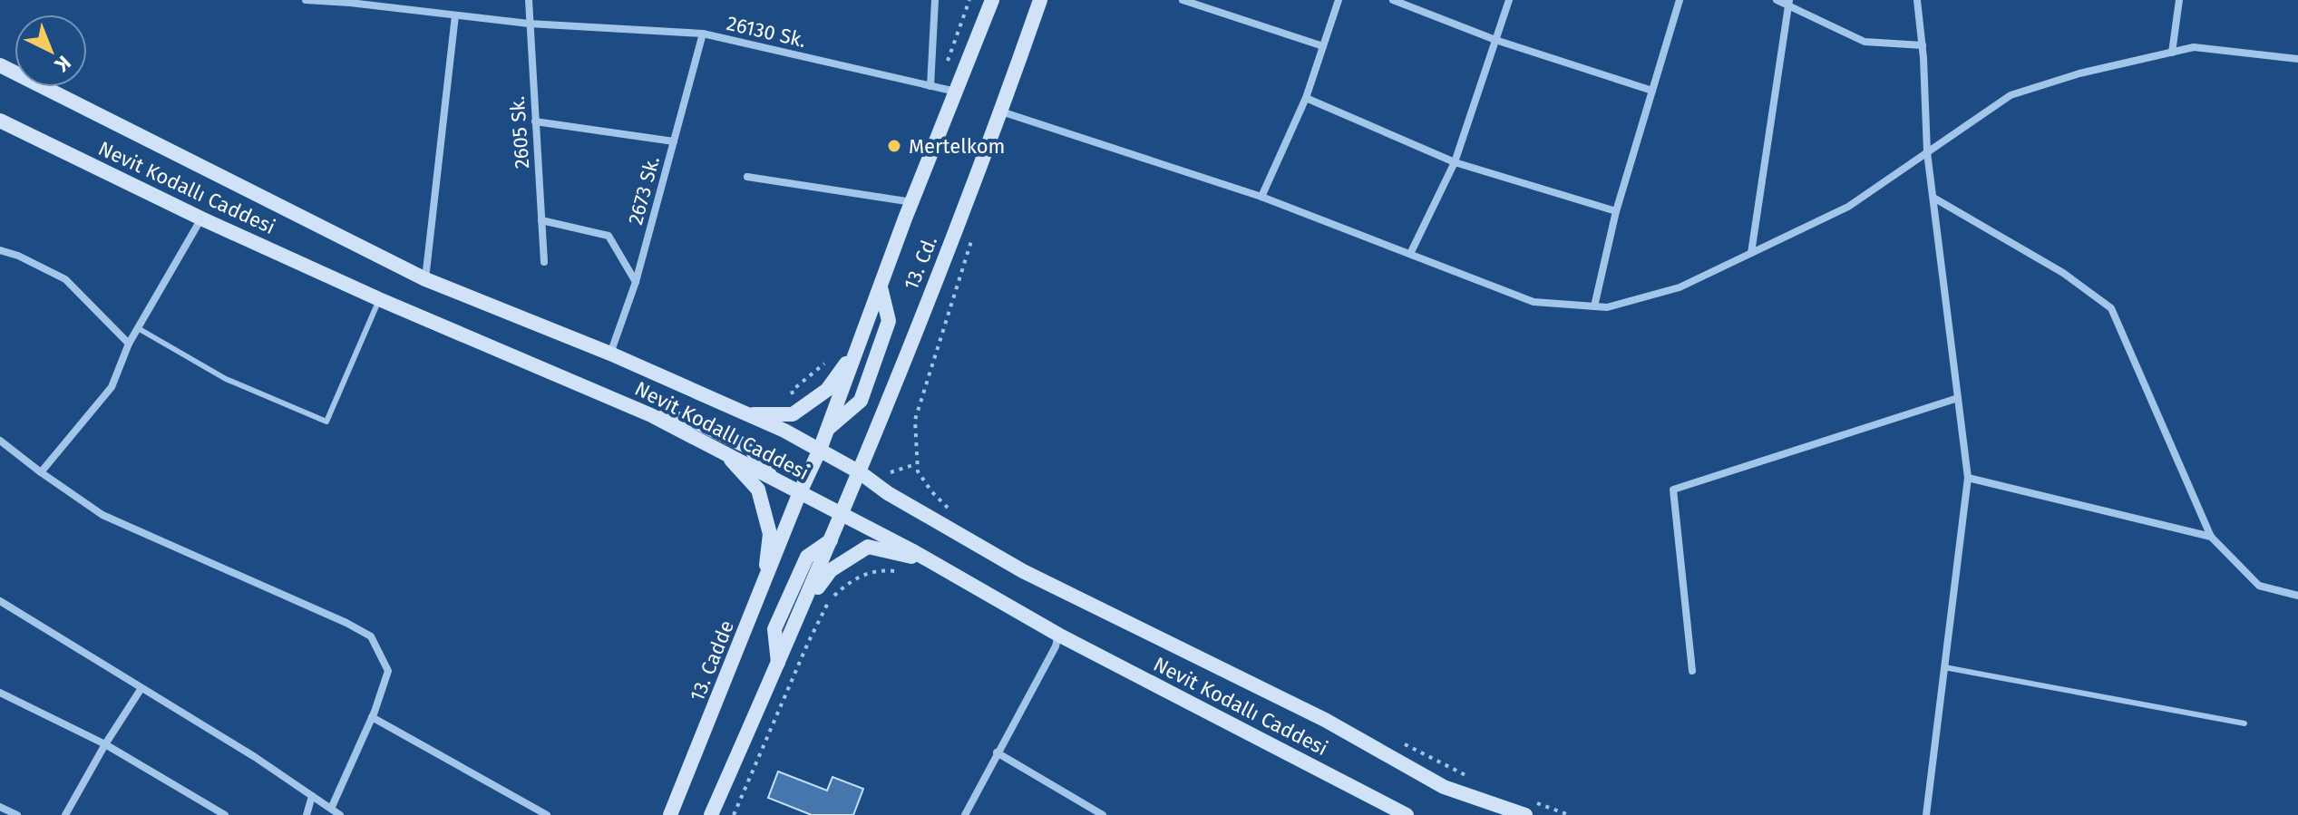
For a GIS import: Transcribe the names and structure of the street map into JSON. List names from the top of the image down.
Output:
{
  "streets": {
    "main road": ["Nevit Kodallı Caddesi", "13. Cd.", "13. Cadde"],
    "street": ["26130 Sk.", "2605 Sk.", "2673 Sk."]
  },
  "crossings": [
    ["26130 Sk.", "2605 Sk."],
    ["26130 Sk.", "2673 Sk."],
    ["26130 Sk.", "13. Cd."],
    ["Nevit Kodallı Caddesi", "2673 Sk."],
    ["Nevit Kodallı Caddesi", "13. Cd."],
    ["13. Cd.", "13. Cadde"]
  ],
  "places": ["Mertelkom"],
  "north": "bottom right"
}
